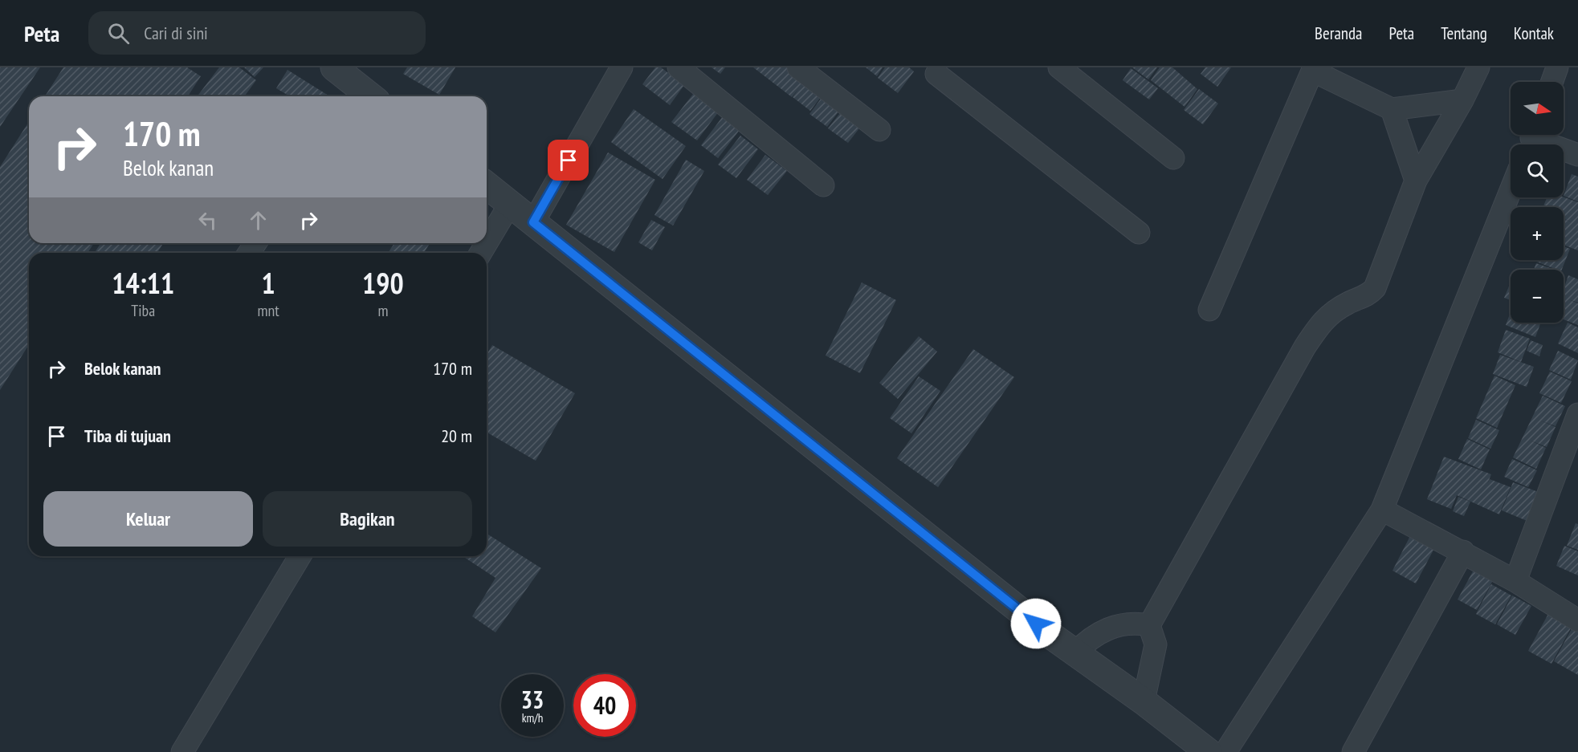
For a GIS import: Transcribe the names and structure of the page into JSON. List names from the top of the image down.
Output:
{
  "north": "right",
  "page": {
    "header": "Peta",
    "search": "Cari di sini",
    "nav": [
      "Beranda",
      "Peta",
      "Tentang",
      "Kontak"
    ],
    "map_buttons": ["+", "−"],
    "turn": ["170 m", "Belok kanan"],
    "eta": [
      "14:11",
      "Tiba",
      "1",
      "mnt",
      "190",
      "m"
    ],
    "list": [
      {
        "name": "Belok kanan",
        "value": "170 m"
      },
      {
        "name": "Tiba di tujuan",
        "value": "20 m"
      }
    ],
    "buttons": ["Keluar", "Bagikan"],
    "speed": "33 km/h",
    "limit": "40"
  }
}
